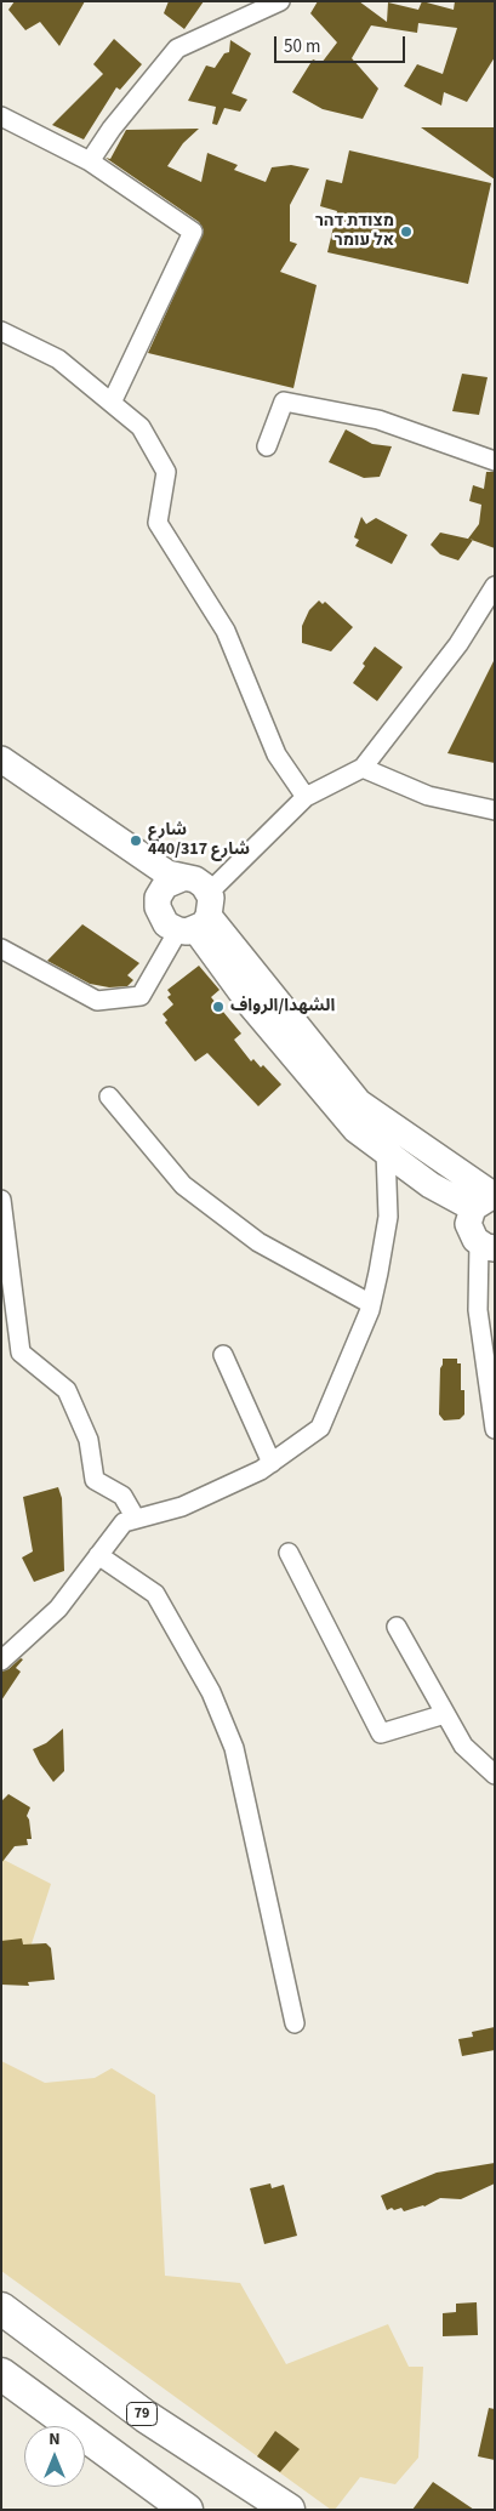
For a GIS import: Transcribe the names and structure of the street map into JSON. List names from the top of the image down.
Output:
{
  "streets": {
    "highway": ["79"]
  },
  "places": ["מצודת דהר אל עומר", "شارع 440/شارع 317", "الشهدا/الرواف"],
  "scale_bar": "50 m",
  "north": "top"
}
